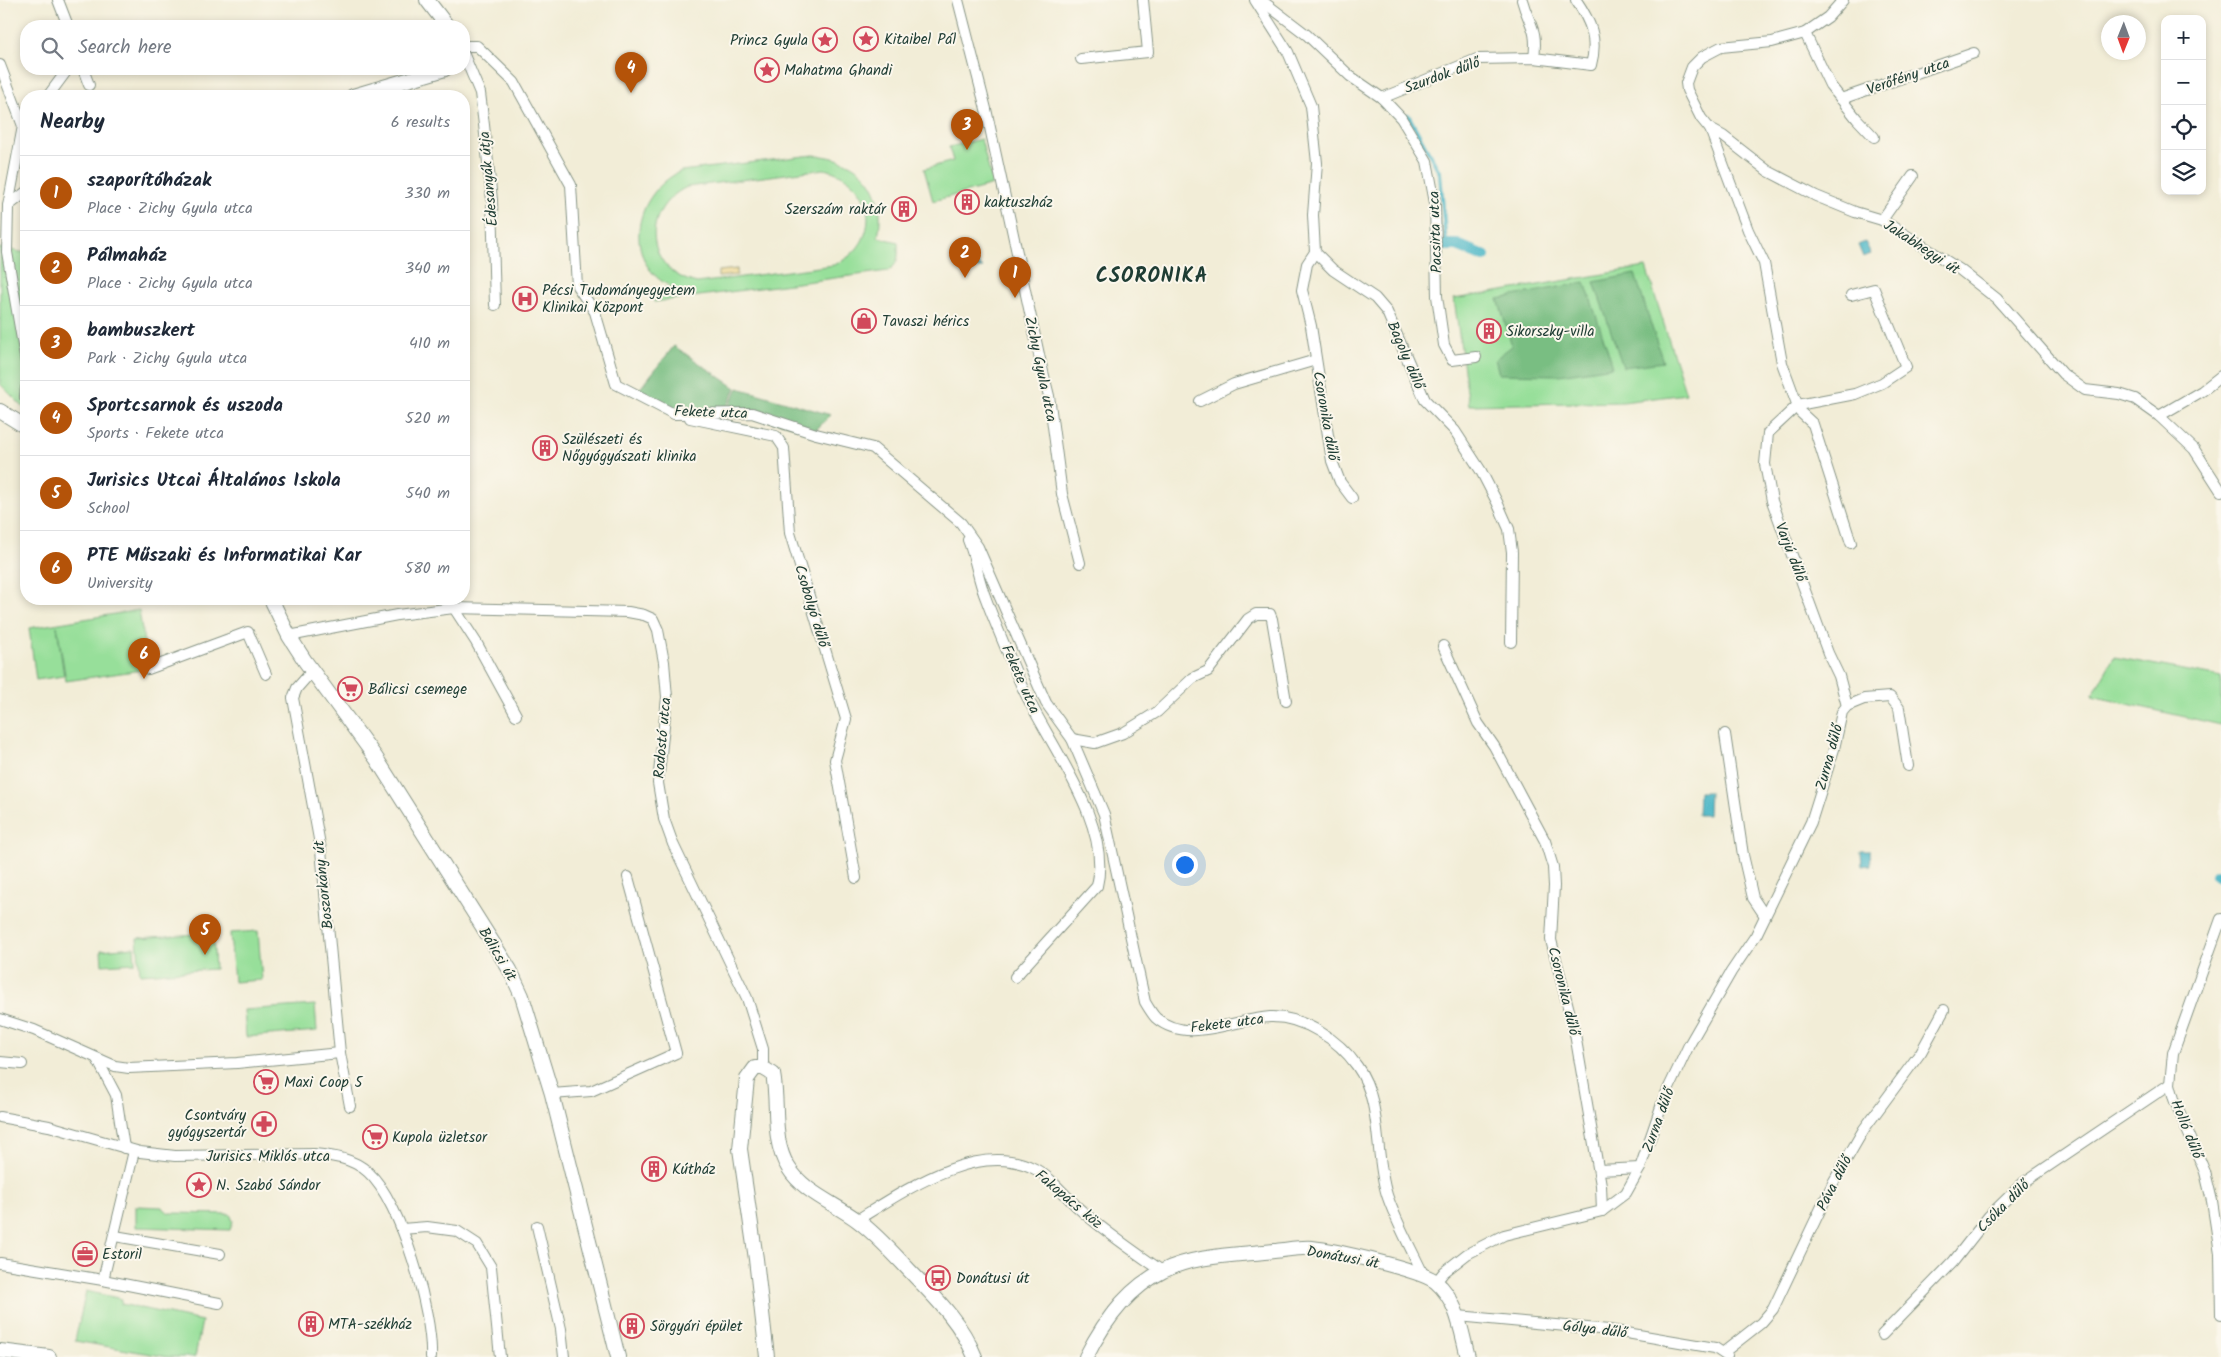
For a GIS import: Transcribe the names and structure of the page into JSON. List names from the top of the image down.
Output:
{
  "streets": {
    "street": [
      "Szurdok dűlő",
      "Verőfény utca",
      "Édesanyák útja",
      "Pacsirta utca",
      "Jakabhegyi út",
      "Bagoly dűlő",
      "Zichy Gyula utca",
      "Fekete utca",
      "Csoronika dűlő",
      "Varjú dűlő",
      "Csobolyó dűlő",
      "Rodostó utca",
      "Zurna dűlő",
      "Boszorkány út",
      "Bálicsi út",
      "Holló dűlő",
      "Jurisics Miklós utca",
      "Páva dűlő",
      "Fakopács köz",
      "Csóka dűlő",
      "Donátusi út",
      "Gólya dűlő"
    ]
  },
  "crossings": [
    ["Szurdok dűlő", "Pacsirta utca"],
    ["Bagoly dűlő", "Csoronika dűlő"],
    ["Fekete utca", "Csobolyó dűlő"],
    ["Fekete utca", "Donátusi út"],
    ["Csoronika dűlő", "Zurna dűlő"],
    ["Varjú dűlő", "Zurna dűlő"],
    ["Rodostó utca", "Bálicsi út"],
    ["Zurna dűlő", "Donátusi út"],
    ["Boszorkány út", "Bálicsi út"],
    ["Holló dűlő", "Csóka dűlő"],
    ["Páva dűlő", "Gólya dűlő"],
    ["Fakopács köz", "Donátusi út"],
    ["Donátusi út", "Gólya dűlő"]
  ],
  "districts": ["CSORONIKA"],
  "places": {
    "place": [
      "Kitaibel Pál",
      "Princz Gyula",
      "Mahatma Ghandi",
      "N. Szabó Sándor"
    ],
    "building": [
      "kaktuszház",
      "Szerszám raktár",
      "Sikorszky-villa",
      "Szülészeti és Nőgyógyászati klinika",
      "Kútház",
      "MTA-székház",
      "Sörgyári épület"
    ],
    "hospital": ["Pécsi Tudományegyetem Klinikai Központ"],
    "shop": ["Tavaszi hérics"],
    "supermarket": ["Bálicsi csemege", "Maxi Coop 5", "Kupola üzletsor"],
    "pharmacy": ["Csontváry gyógyszertár"],
    "office": ["Estoril"],
    "bus stop": ["Donátusi út"]
  },
  "north": "bottom",
  "page": {
    "map_buttons": ["+", "−"],
    "search": "Search here",
    "pins": [
      "4",
      "3",
      "2",
      "1",
      "6",
      "5"
    ],
    "heading": ["Nearby", "6 results"],
    "list": [
      {
        "mark": "1",
        "name": "szaporítóházak",
        "note": "Place · Zichy Gyula utca",
        "value": "330 m"
      },
      {
        "mark": "2",
        "name": "Pálmaház",
        "note": "Place · Zichy Gyula utca",
        "value": "340 m"
      },
      {
        "mark": "3",
        "name": "bambuszkert",
        "note": "Park · Zichy Gyula utca",
        "value": "410 m"
      },
      {
        "mark": "4",
        "name": "Sportcsarnok és uszoda",
        "note": "Sports · Fekete utca",
        "value": "520 m"
      },
      {
        "mark": "5",
        "name": "Jurisics Utcai Általános Iskola",
        "note": "School",
        "value": "540 m"
      },
      {
        "mark": "6",
        "name": "PTE Műszaki és Informatikai Kar",
        "note": "University",
        "value": "580 m"
      }
    ]
  }
}
